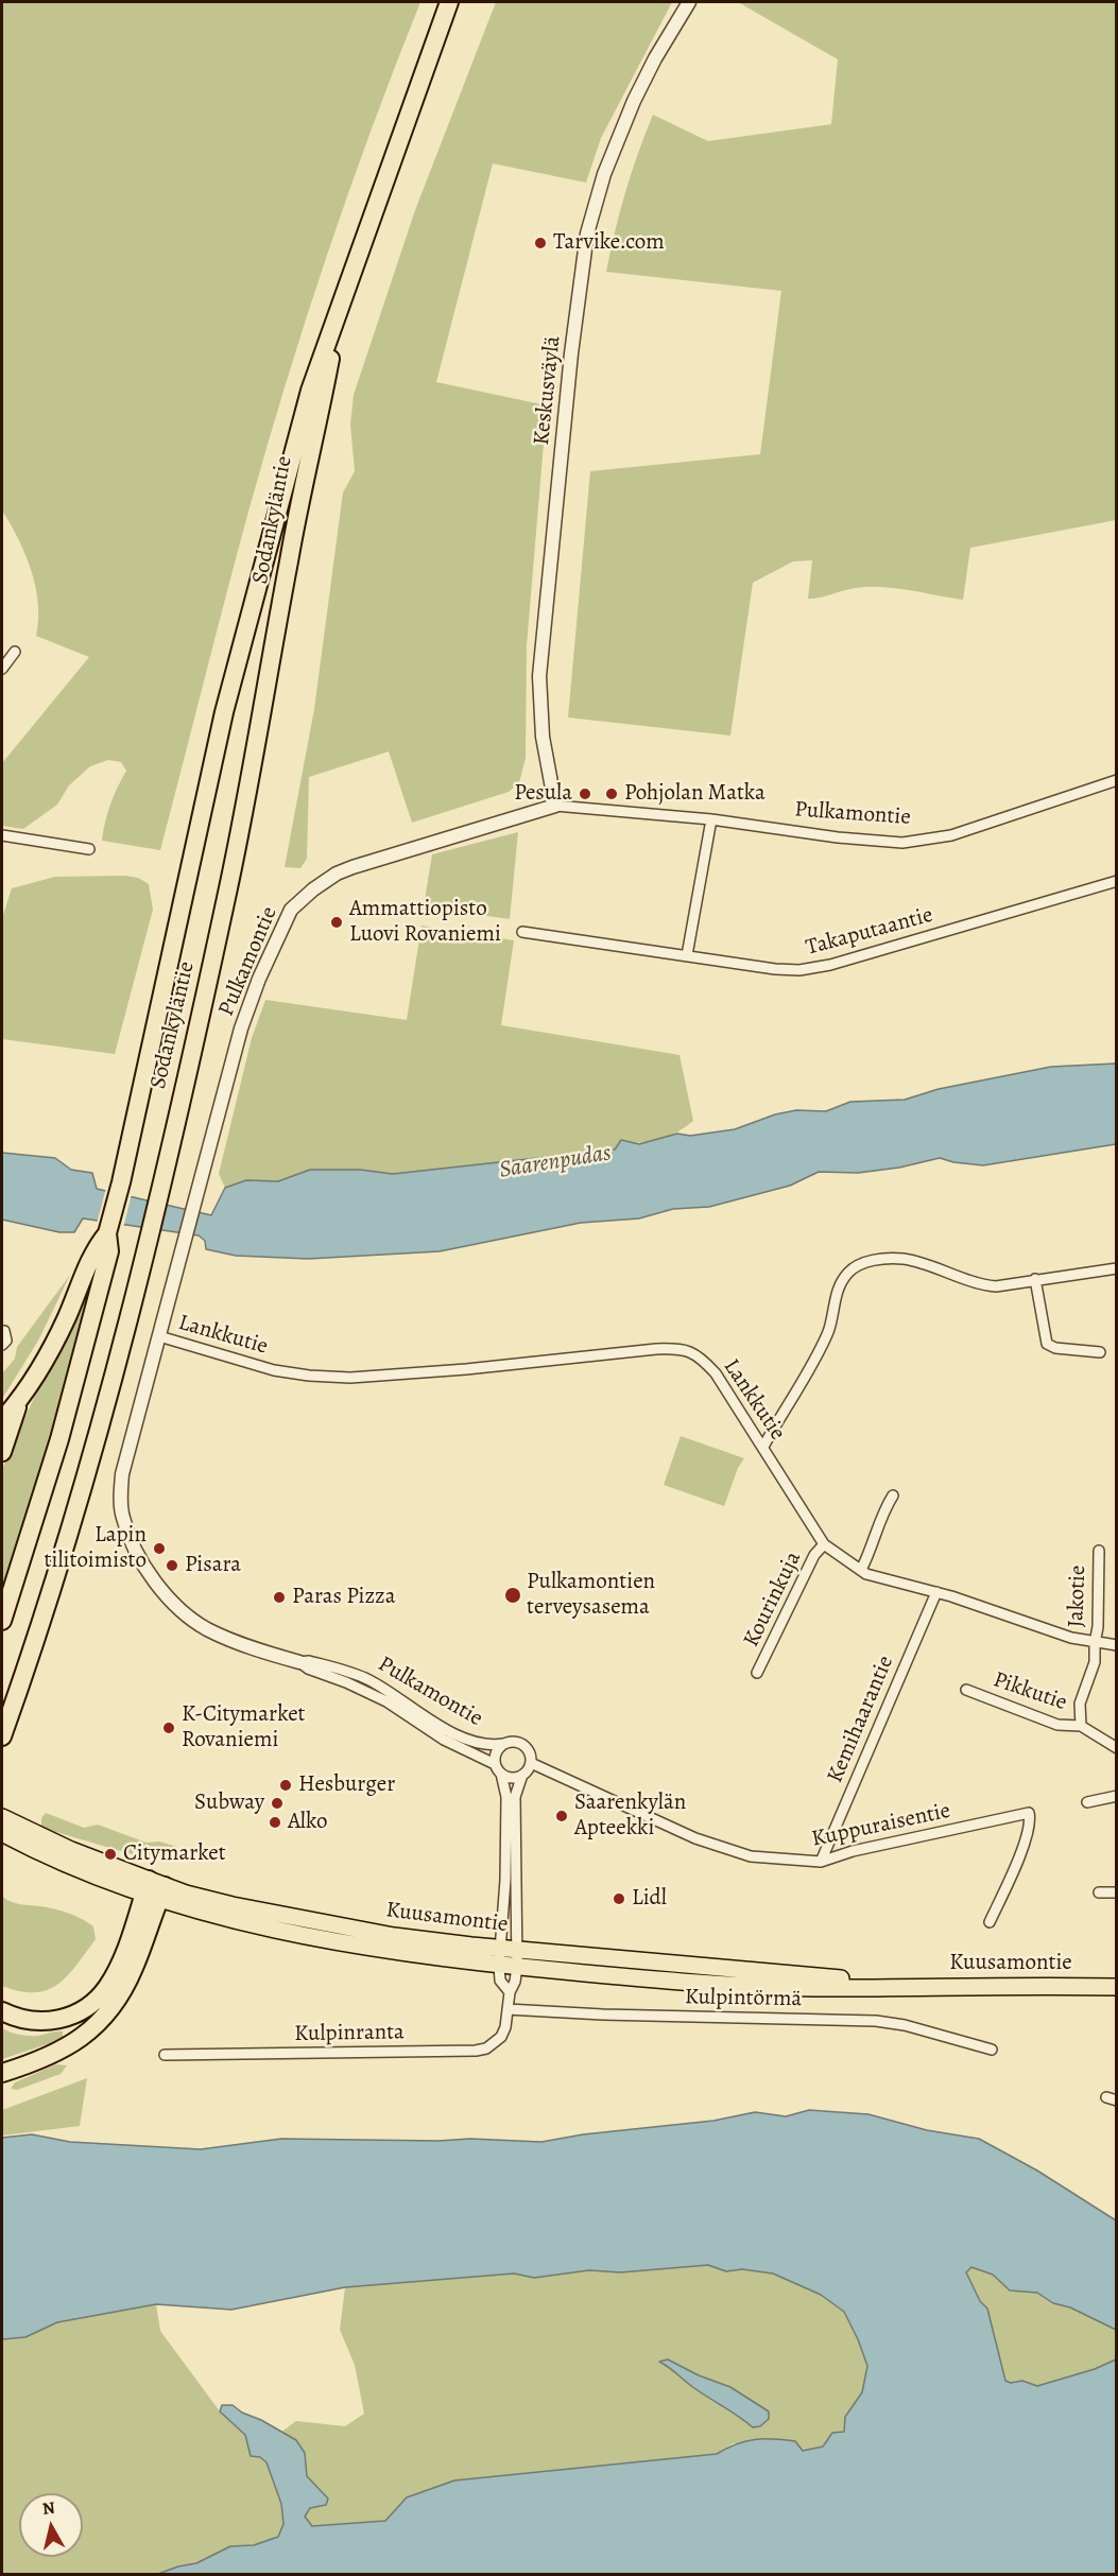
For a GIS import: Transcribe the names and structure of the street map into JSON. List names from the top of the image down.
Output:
{
  "streets": {
    "highway": ["Sodankyläntie"],
    "main road": ["Kuusamontie"],
    "street": [
      "Keskusväylä",
      "Pulkamontie",
      "Takaputaantie",
      "Lankkutie",
      "Jakotie",
      "Kourinkuja",
      "Pikkutie",
      "Kemihaarantie",
      "Kuppuraisentie",
      "Kulpintörmä",
      "Kulpinranta"
    ]
  },
  "crossings": [
    ["Keskusväylä", "Pulkamontie"],
    ["Pulkamontie", "Lankkutie"],
    ["Pulkamontie", "Kuppuraisentie"],
    ["Lankkutie", "Jakotie"],
    ["Lankkutie", "Kourinkuja"],
    ["Lankkutie", "Kemihaarantie"],
    ["Kemihaarantie", "Kuppuraisentie"],
    ["Kulpintörmä", "Kulpinranta"]
  ],
  "water": ["Saarenpudas"],
  "places": [
    "Tarvike.com",
    "Pesula",
    "Pohjolan Matka",
    "Ammattiopisto Luovi Rovaniemi",
    "Lapin tilitoimisto",
    "Pisara",
    "Pulkamontien terveysasema",
    "Paras Pizza",
    "K-Citymarket Rovaniemi",
    "Hesburger",
    "Subway",
    "Saarenkylän Apteekki",
    "Alko",
    "Citymarket",
    "Lidl"
  ],
  "north": "top"
}
